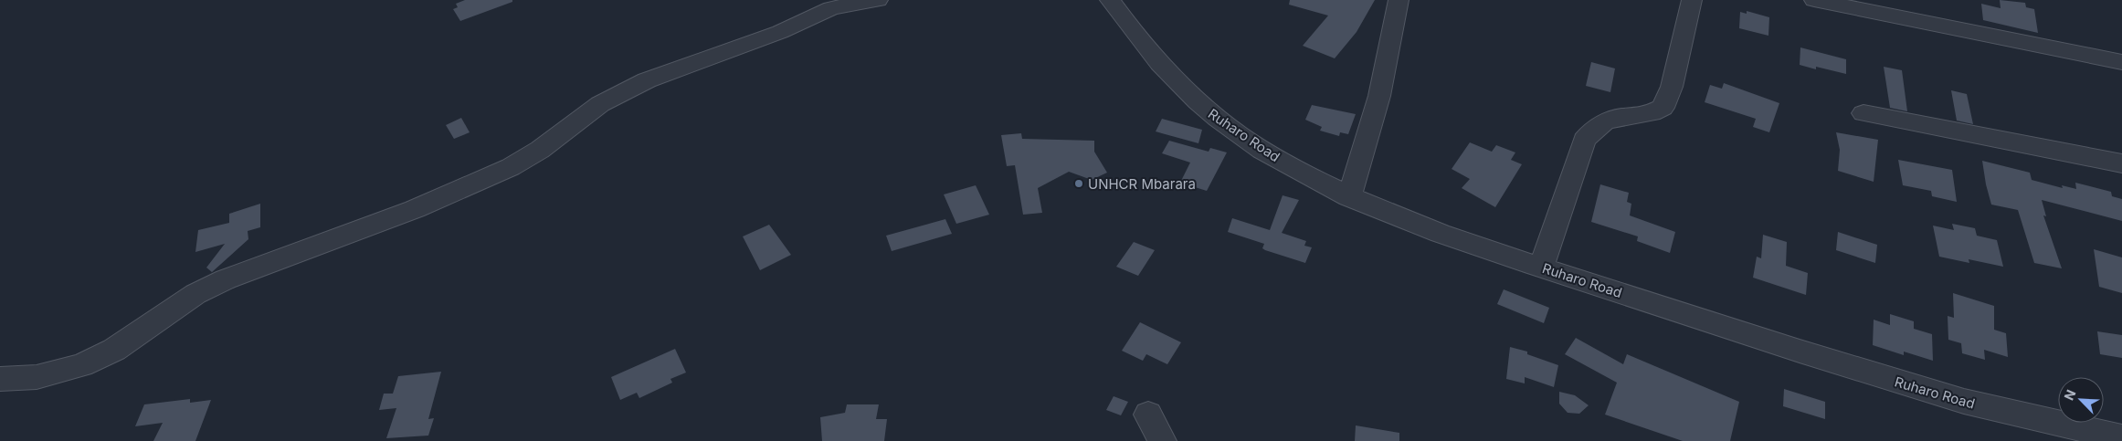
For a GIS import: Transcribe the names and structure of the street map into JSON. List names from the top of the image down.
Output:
{
  "streets": {
    "street": ["Ruharo Road"]
  },
  "places": ["UNHCR Mbarara"],
  "north": "top left"
}
